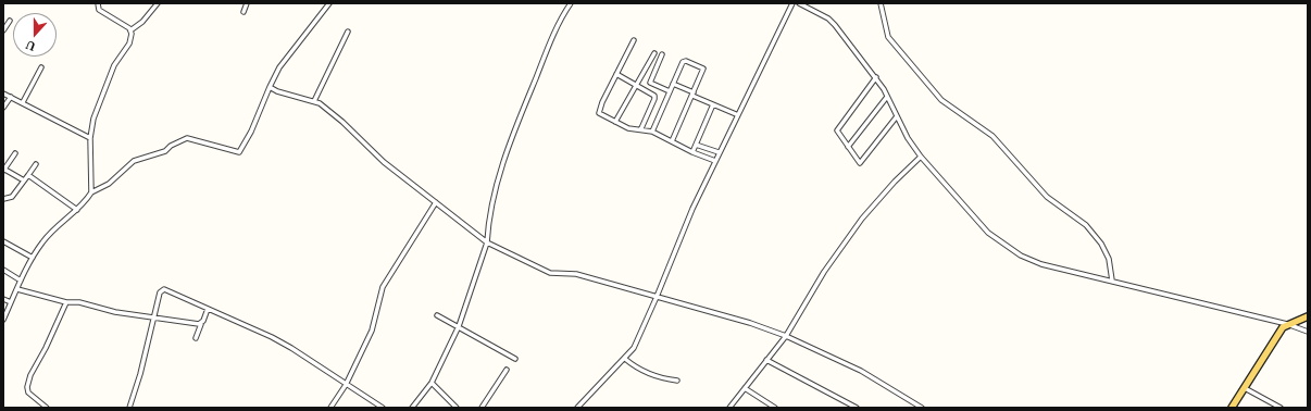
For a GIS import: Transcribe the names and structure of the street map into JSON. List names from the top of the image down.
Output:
{
  "north": "bottom"
}
